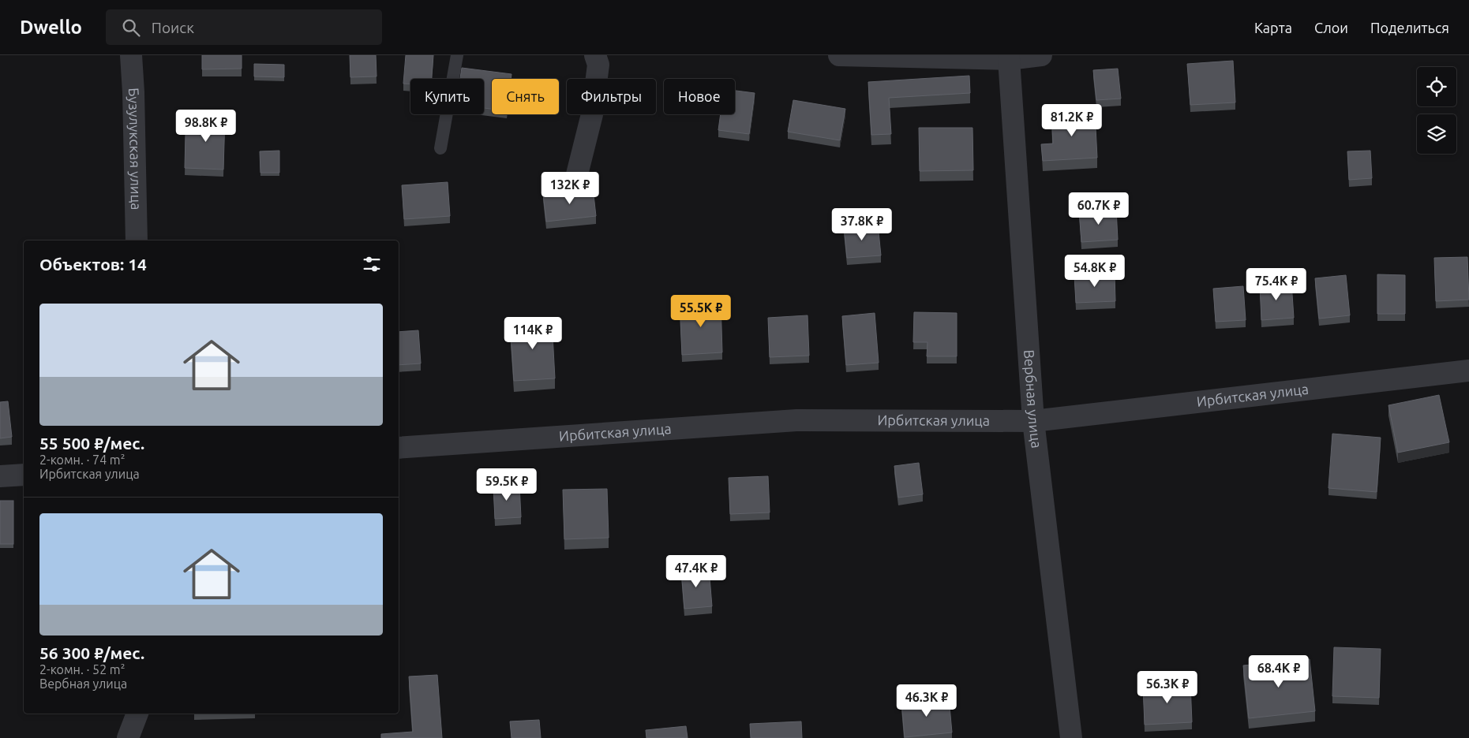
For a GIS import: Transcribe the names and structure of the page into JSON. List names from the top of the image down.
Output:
{
  "streets": {
    "street": ["Бузулукская улица", "Ирбитская улица", "Вербная улица"]
  },
  "crossings": [
    ["Ирбитская улица", "Вербная улица"]
  ],
  "page": {
    "header": "Dwello",
    "search": "Поиск",
    "nav": ["Карта", "Слои", "Поделиться"],
    "chip": [
      "Купить",
      "Снять",
      "Фильтры",
      "Новое"
    ],
    "price": [
      "81.2K ₽",
      "98.8K ₽",
      "132K ₽",
      "60.7K ₽",
      "37.8K ₽",
      "54.8K ₽",
      "75.4K ₽",
      "55.5K ₽",
      "114K ₽",
      "59.5K ₽",
      "47.4K ₽",
      "68.4K ₽",
      "56.3K ₽",
      "46.3K ₽"
    ],
    "heading": "Объектов: 14",
    "list": [
      {
        "name": "55 500 ₽/мес.",
        "note": "2-комн. · 74 m² · Ирбитская улица"
      },
      {
        "name": "56 300 ₽/мес.",
        "note": "2-комн. · 52 m² · Вербная улица"
      }
    ]
  }
}
